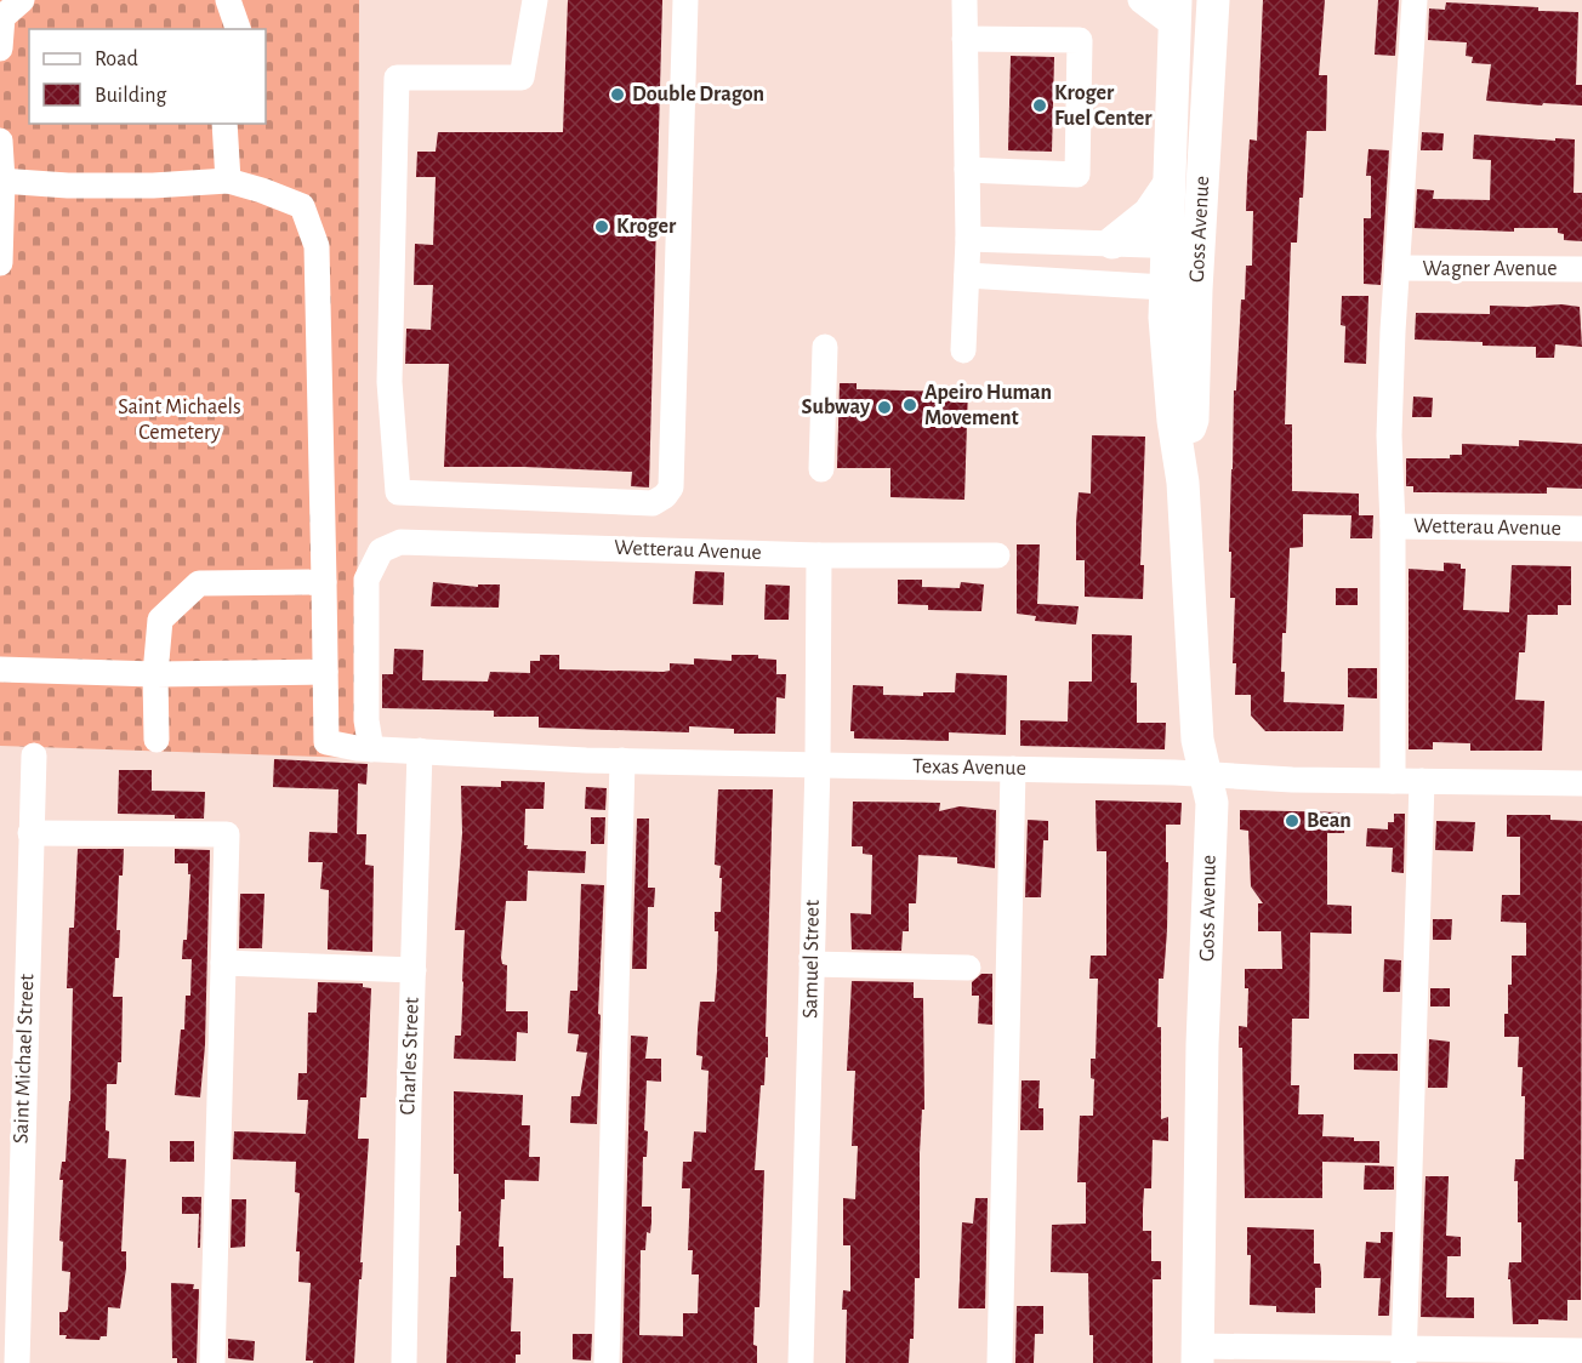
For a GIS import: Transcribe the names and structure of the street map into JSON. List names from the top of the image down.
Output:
{
  "streets": {
    "main road": ["Goss Avenue"],
    "street": [
      "Wagner Avenue",
      "Wetterau Avenue",
      "Texas Avenue",
      "Samuel Street",
      "Charles Street",
      "Saint Michael Street"
    ]
  },
  "crossings": [
    ["Goss Avenue", "Texas Avenue"],
    ["Wetterau Avenue", "Texas Avenue"],
    ["Wetterau Avenue", "Samuel Street"],
    ["Texas Avenue", "Samuel Street"],
    ["Texas Avenue", "Charles Street"]
  ],
  "parks": ["Saint Michaels Cemetery"],
  "places": [
    "Double Dragon",
    "Kroger Fuel Center",
    "Kroger",
    "Apeiro Human Movement",
    "Subway",
    "Bean"
  ],
  "legend": ["Road", "Building"]
}
